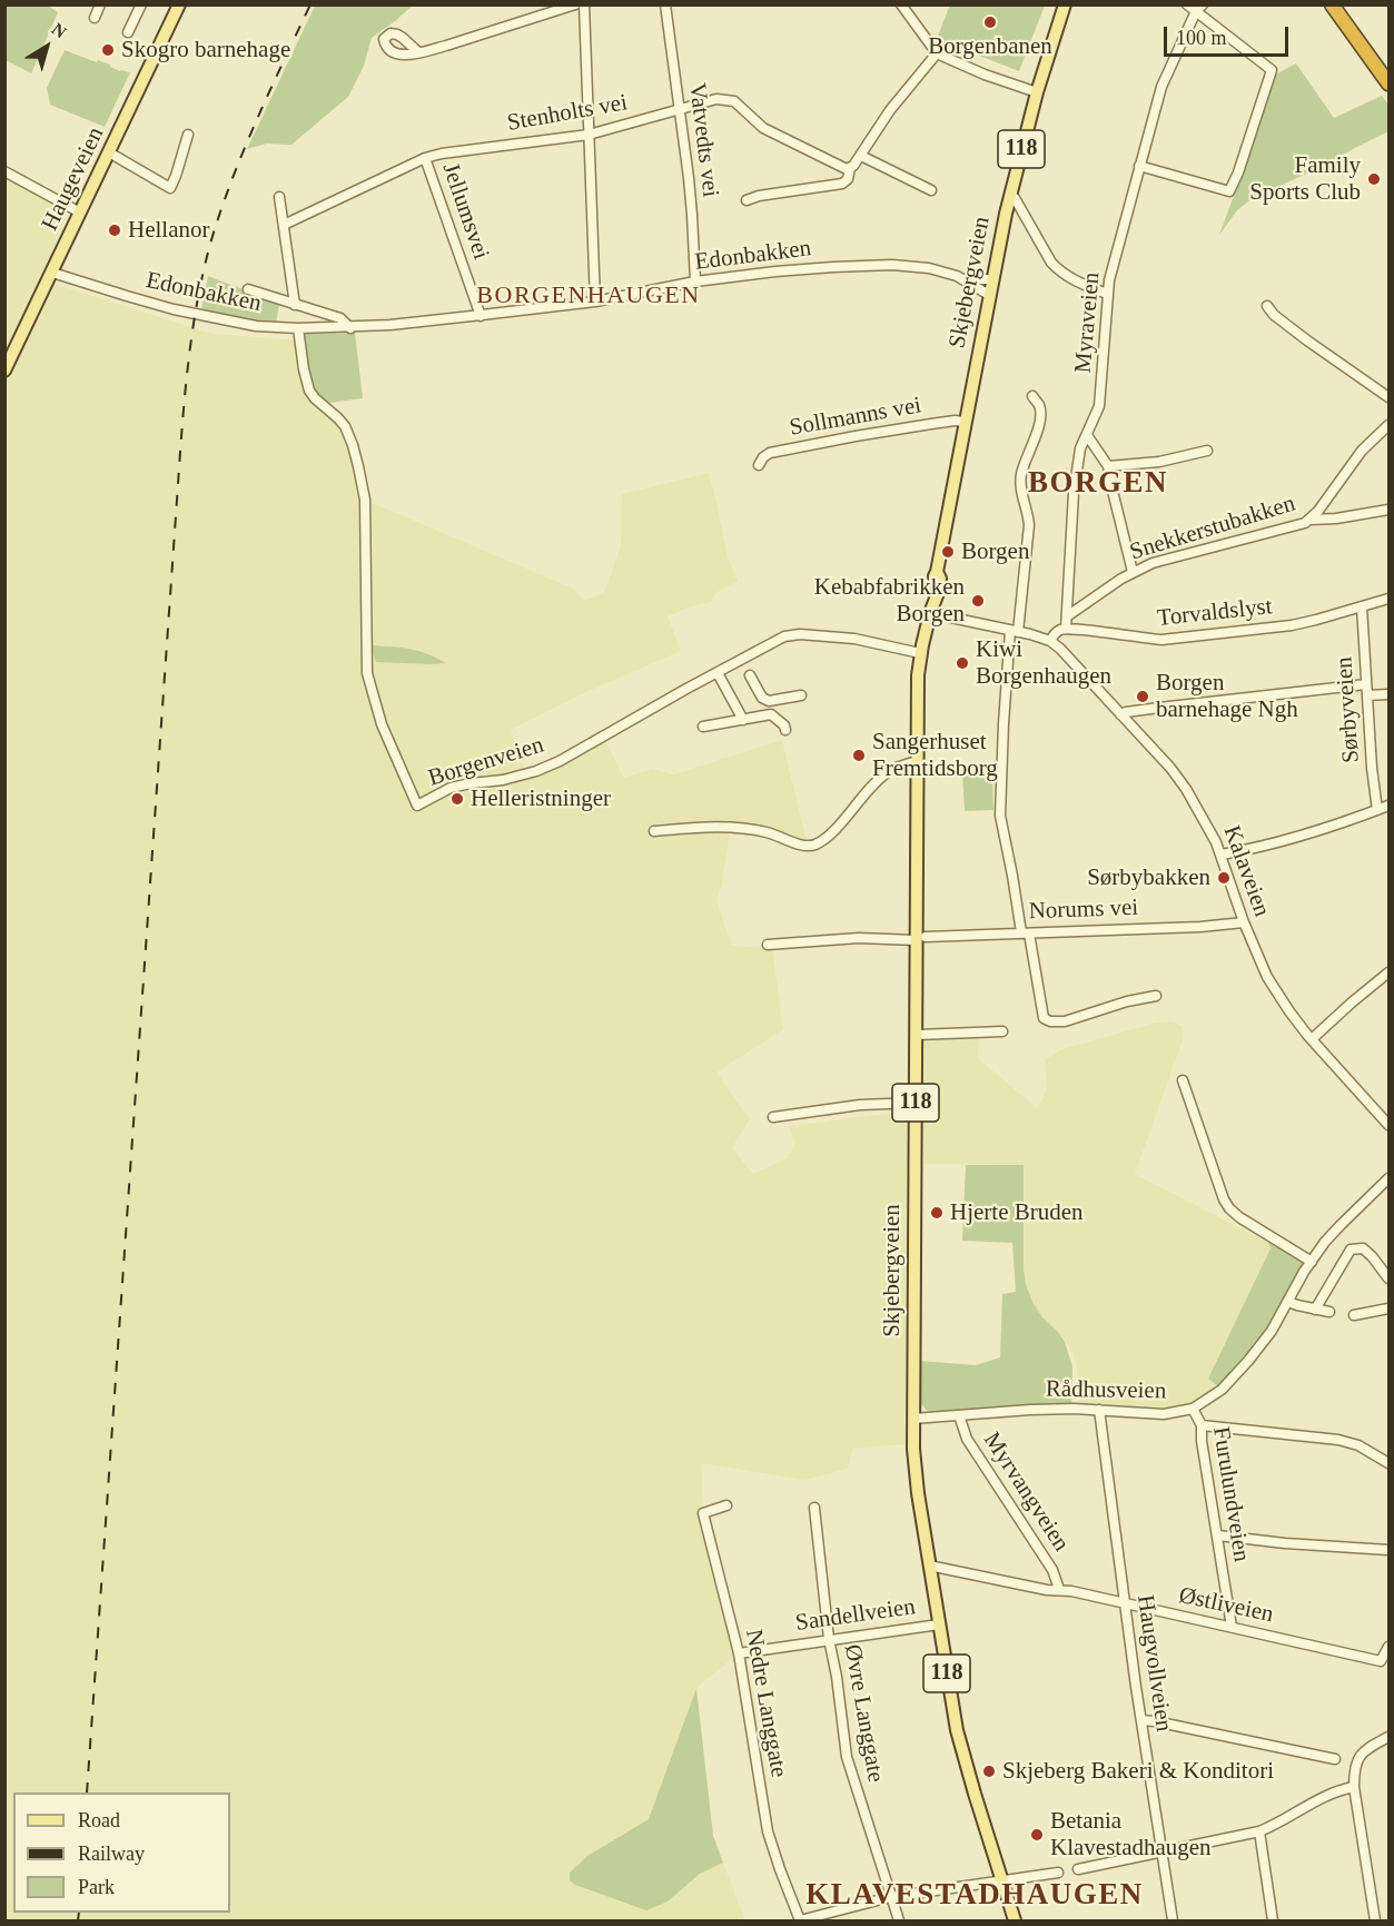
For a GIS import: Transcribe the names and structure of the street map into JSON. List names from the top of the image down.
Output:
{
  "streets": {
    "main road": ["118", "Haugeveien", "Skjebergveien"],
    "street": [
      "Stenholts vei",
      "Vatvedts vei",
      "Jellumsvei",
      "Edonbakken",
      "Myraveien",
      "Sollmanns vei",
      "Snekkerstubakken",
      "Torvaldslyst",
      "Sørbyveien",
      "Borgenveien",
      "Kalaveien",
      "Norums vei",
      "Rådhusveien",
      "Myrvangveien",
      "Furulundveien",
      "Østliveien",
      "Sandellveien",
      "Haugvollveien",
      "Nedre Langgate",
      "Øvre Langgate"
    ]
  },
  "crossings": [
    ["Stenholts vei", "Vatvedts vei"],
    ["Stenholts vei", "Jellumsvei"],
    ["Vatvedts vei", "Edonbakken"],
    ["Haugeveien", "Edonbakken"],
    ["Jellumsvei", "Edonbakken"],
    ["Edonbakken", "Skjebergveien"],
    ["Edonbakken", "Borgenveien"],
    ["Skjebergveien", "Sollmanns vei"],
    ["Skjebergveien", "Borgenveien"],
    ["Skjebergveien", "Norums vei"],
    ["Skjebergveien", "Rådhusveien"],
    ["Skjebergveien", "Østliveien"],
    ["Skjebergveien", "Sandellveien"],
    ["Myraveien", "Snekkerstubakken"],
    ["Torvaldslyst", "Sørbyveien"],
    ["Kalaveien", "Norums vei"],
    ["Rådhusveien", "Myrvangveien"],
    ["Rådhusveien", "Furulundveien"],
    ["Rådhusveien", "Haugvollveien"],
    ["Myrvangveien", "Østliveien"],
    ["Furulundveien", "Østliveien"],
    ["Østliveien", "Haugvollveien"],
    ["Sandellveien", "Nedre Langgate"],
    ["Sandellveien", "Øvre Langgate"]
  ],
  "districts": ["BORGENHAUGEN", "BORGEN", "KLAVESTADHAUGEN"],
  "places": [
    "Borgenbanen",
    "Skogro barnehage",
    "Family Sports Club",
    "Hellanor",
    "Borgen",
    "Kebabfabrikken Borgen",
    "Kiwi Borgenhaugen",
    "Borgen barnehage Ngh",
    "Sangerhuset Fremtidsborg",
    "Helleristninger",
    "Sørbybakken",
    "Hjerte Bruden",
    "Skjeberg Bakeri & Konditori",
    "Betania Klavestadhaugen"
  ],
  "legend": ["Road", "Railway", "Park"],
  "scale_bar": "100 m",
  "north": "top right"
}
